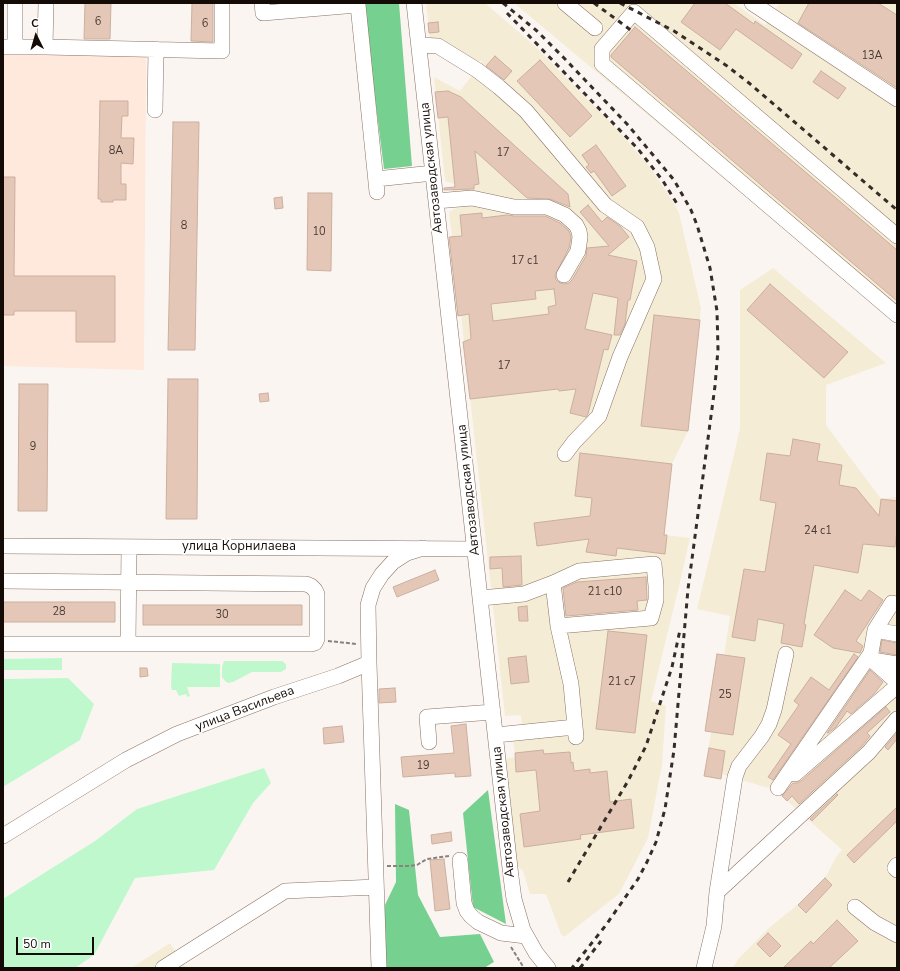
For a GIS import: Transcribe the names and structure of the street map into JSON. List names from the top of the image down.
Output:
{
  "streets": {
    "street": ["Автозаводская улица", "улица Корнилаева", "улица Васильева"]
  },
  "crossings": [
    ["Автозаводская улица", "улица Корнилаева"]
  ],
  "house_numbers": [
    "6",
    "6",
    "13А",
    "8А",
    "17",
    "8",
    "10",
    "17 с1",
    "17",
    "9",
    "24 с1",
    "21 с10",
    "28",
    "30",
    "21 с7",
    "25",
    "19"
  ],
  "scale_bar": "50 m",
  "north": "top"
}
